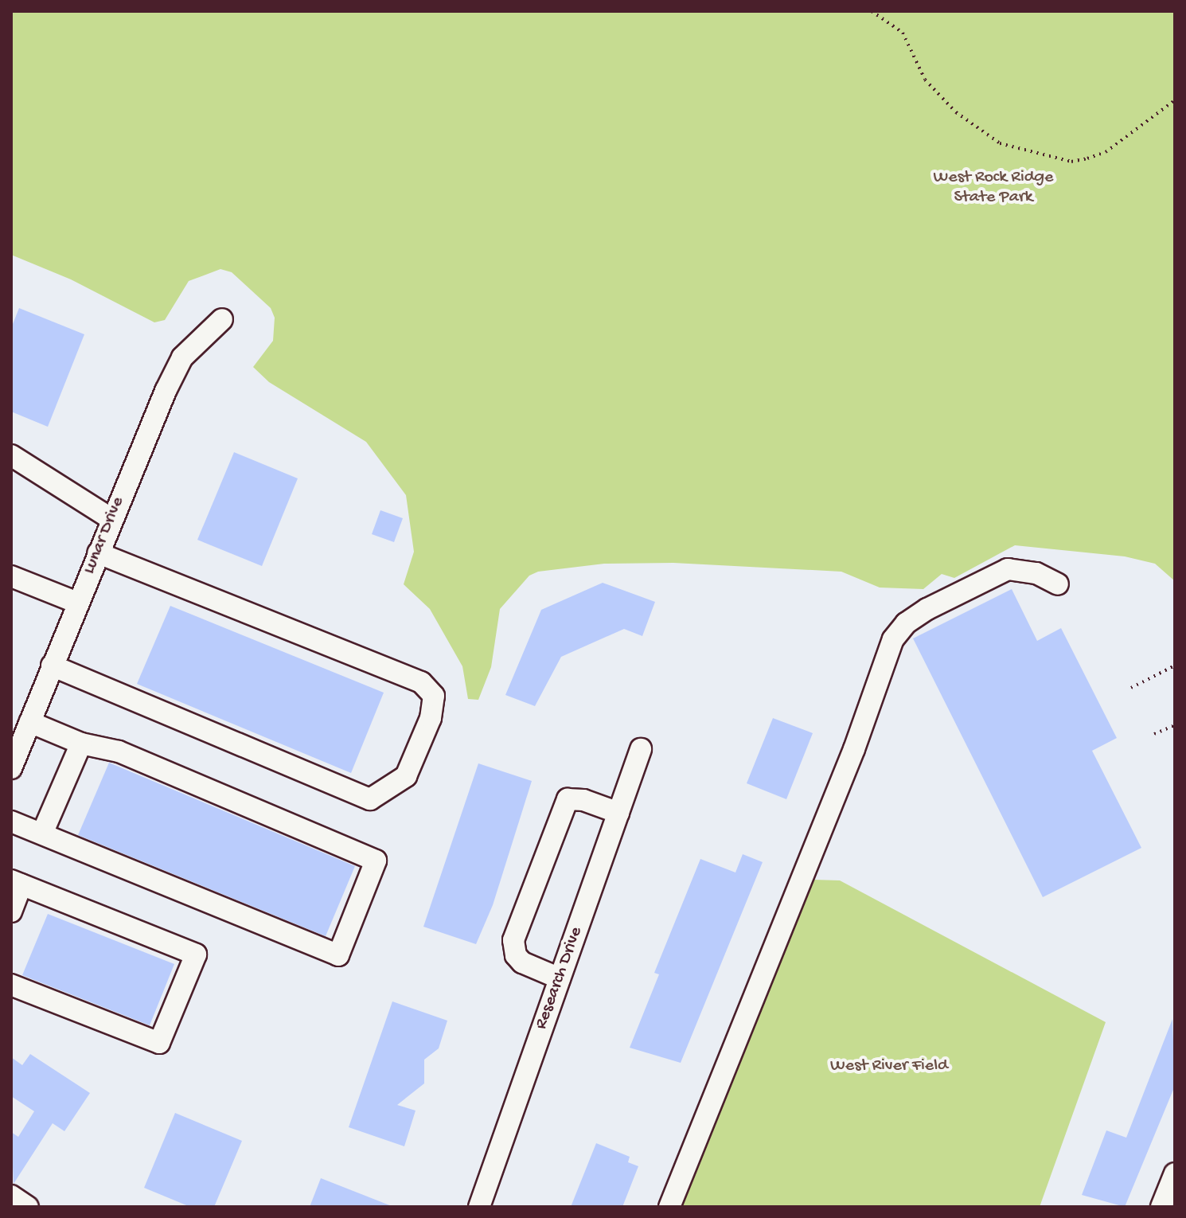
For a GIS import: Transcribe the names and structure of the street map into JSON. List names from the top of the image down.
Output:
{
  "streets": {
    "street": ["Lunar Drive", "Research Drive"]
  },
  "parks": ["West Rock Ridge State Park", "West River Field"]
}
